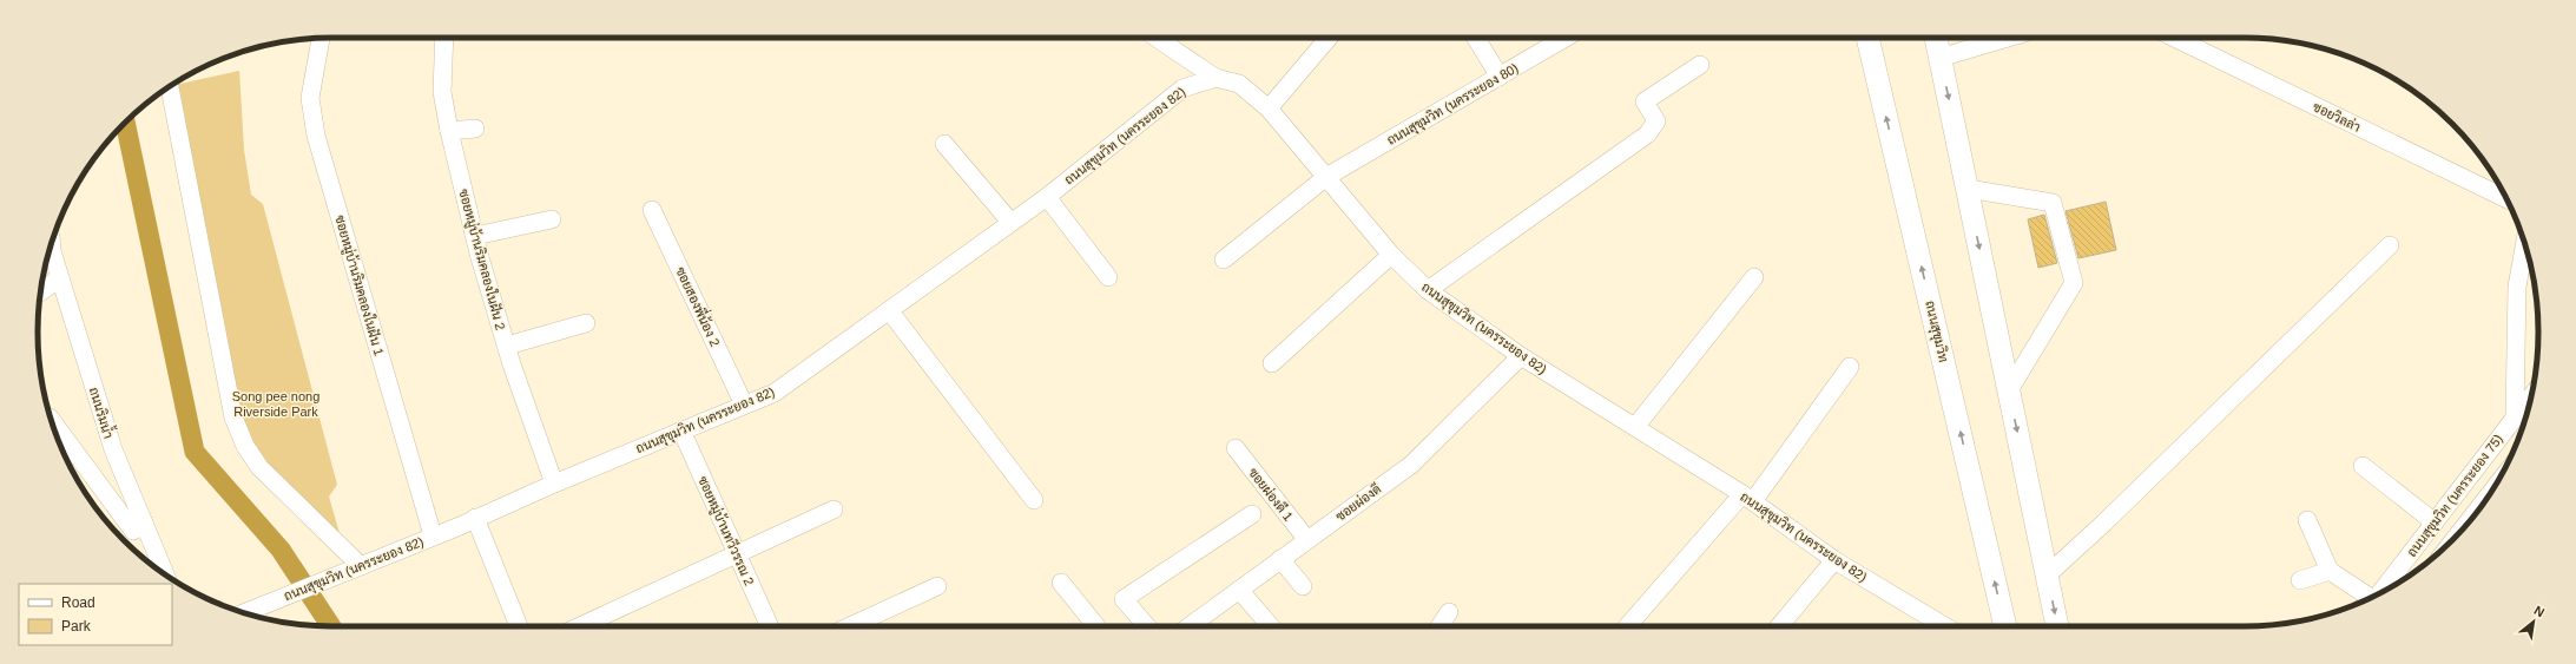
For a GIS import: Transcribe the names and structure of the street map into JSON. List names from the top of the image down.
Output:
{
  "streets": {
    "main road": ["ถนนสุขุมวิท"],
    "street": [
      "ถนนสุขุมวิท (นครระยอง 80)",
      "ซอยวิลล่า",
      "ถนนสุขุมวิท (นครระยอง 82)",
      "ซอยหมู่บ้านริมคลองในฝัน 2",
      "ซอยหมู่บ้านริมคลองในฝัน 1",
      "ซอยสองพี่น้อง 2",
      "ถนนริมน้ำ",
      "ซอยผ่องดี 1",
      "ถนนสุขุมวิท (นครระยอง 75)",
      "ซอยผ่องดี",
      "ซอยหมู่บ้านทวีวรรณ 2"
    ]
  },
  "crossings": [
    ["ถนนสุขุมวิท (นครระยอง 80)", "ถนนสุขุมวิท (นครระยอง 82)"],
    ["ถนนสุขุมวิท (นครระยอง 82)", "ซอยหมู่บ้านริมคลองในฝัน 2"],
    ["ถนนสุขุมวิท (นครระยอง 82)", "ซอยหมู่บ้านริมคลองในฝัน 1"],
    ["ถนนสุขุมวิท (นครระยอง 82)", "ซอยสองพี่น้อง 2"],
    ["ถนนสุขุมวิท (นครระยอง 82)", "ซอยผ่องดี"],
    ["ถนนสุขุมวิท (นครระยอง 82)", "ซอยหมู่บ้านทวีวรรณ 2"],
    ["ซอยผ่องดี 1", "ซอยผ่องดี"]
  ],
  "parks": ["Song pee nong Riverside Park"],
  "legend": ["Road", "Park"],
  "north": "top right"
}
